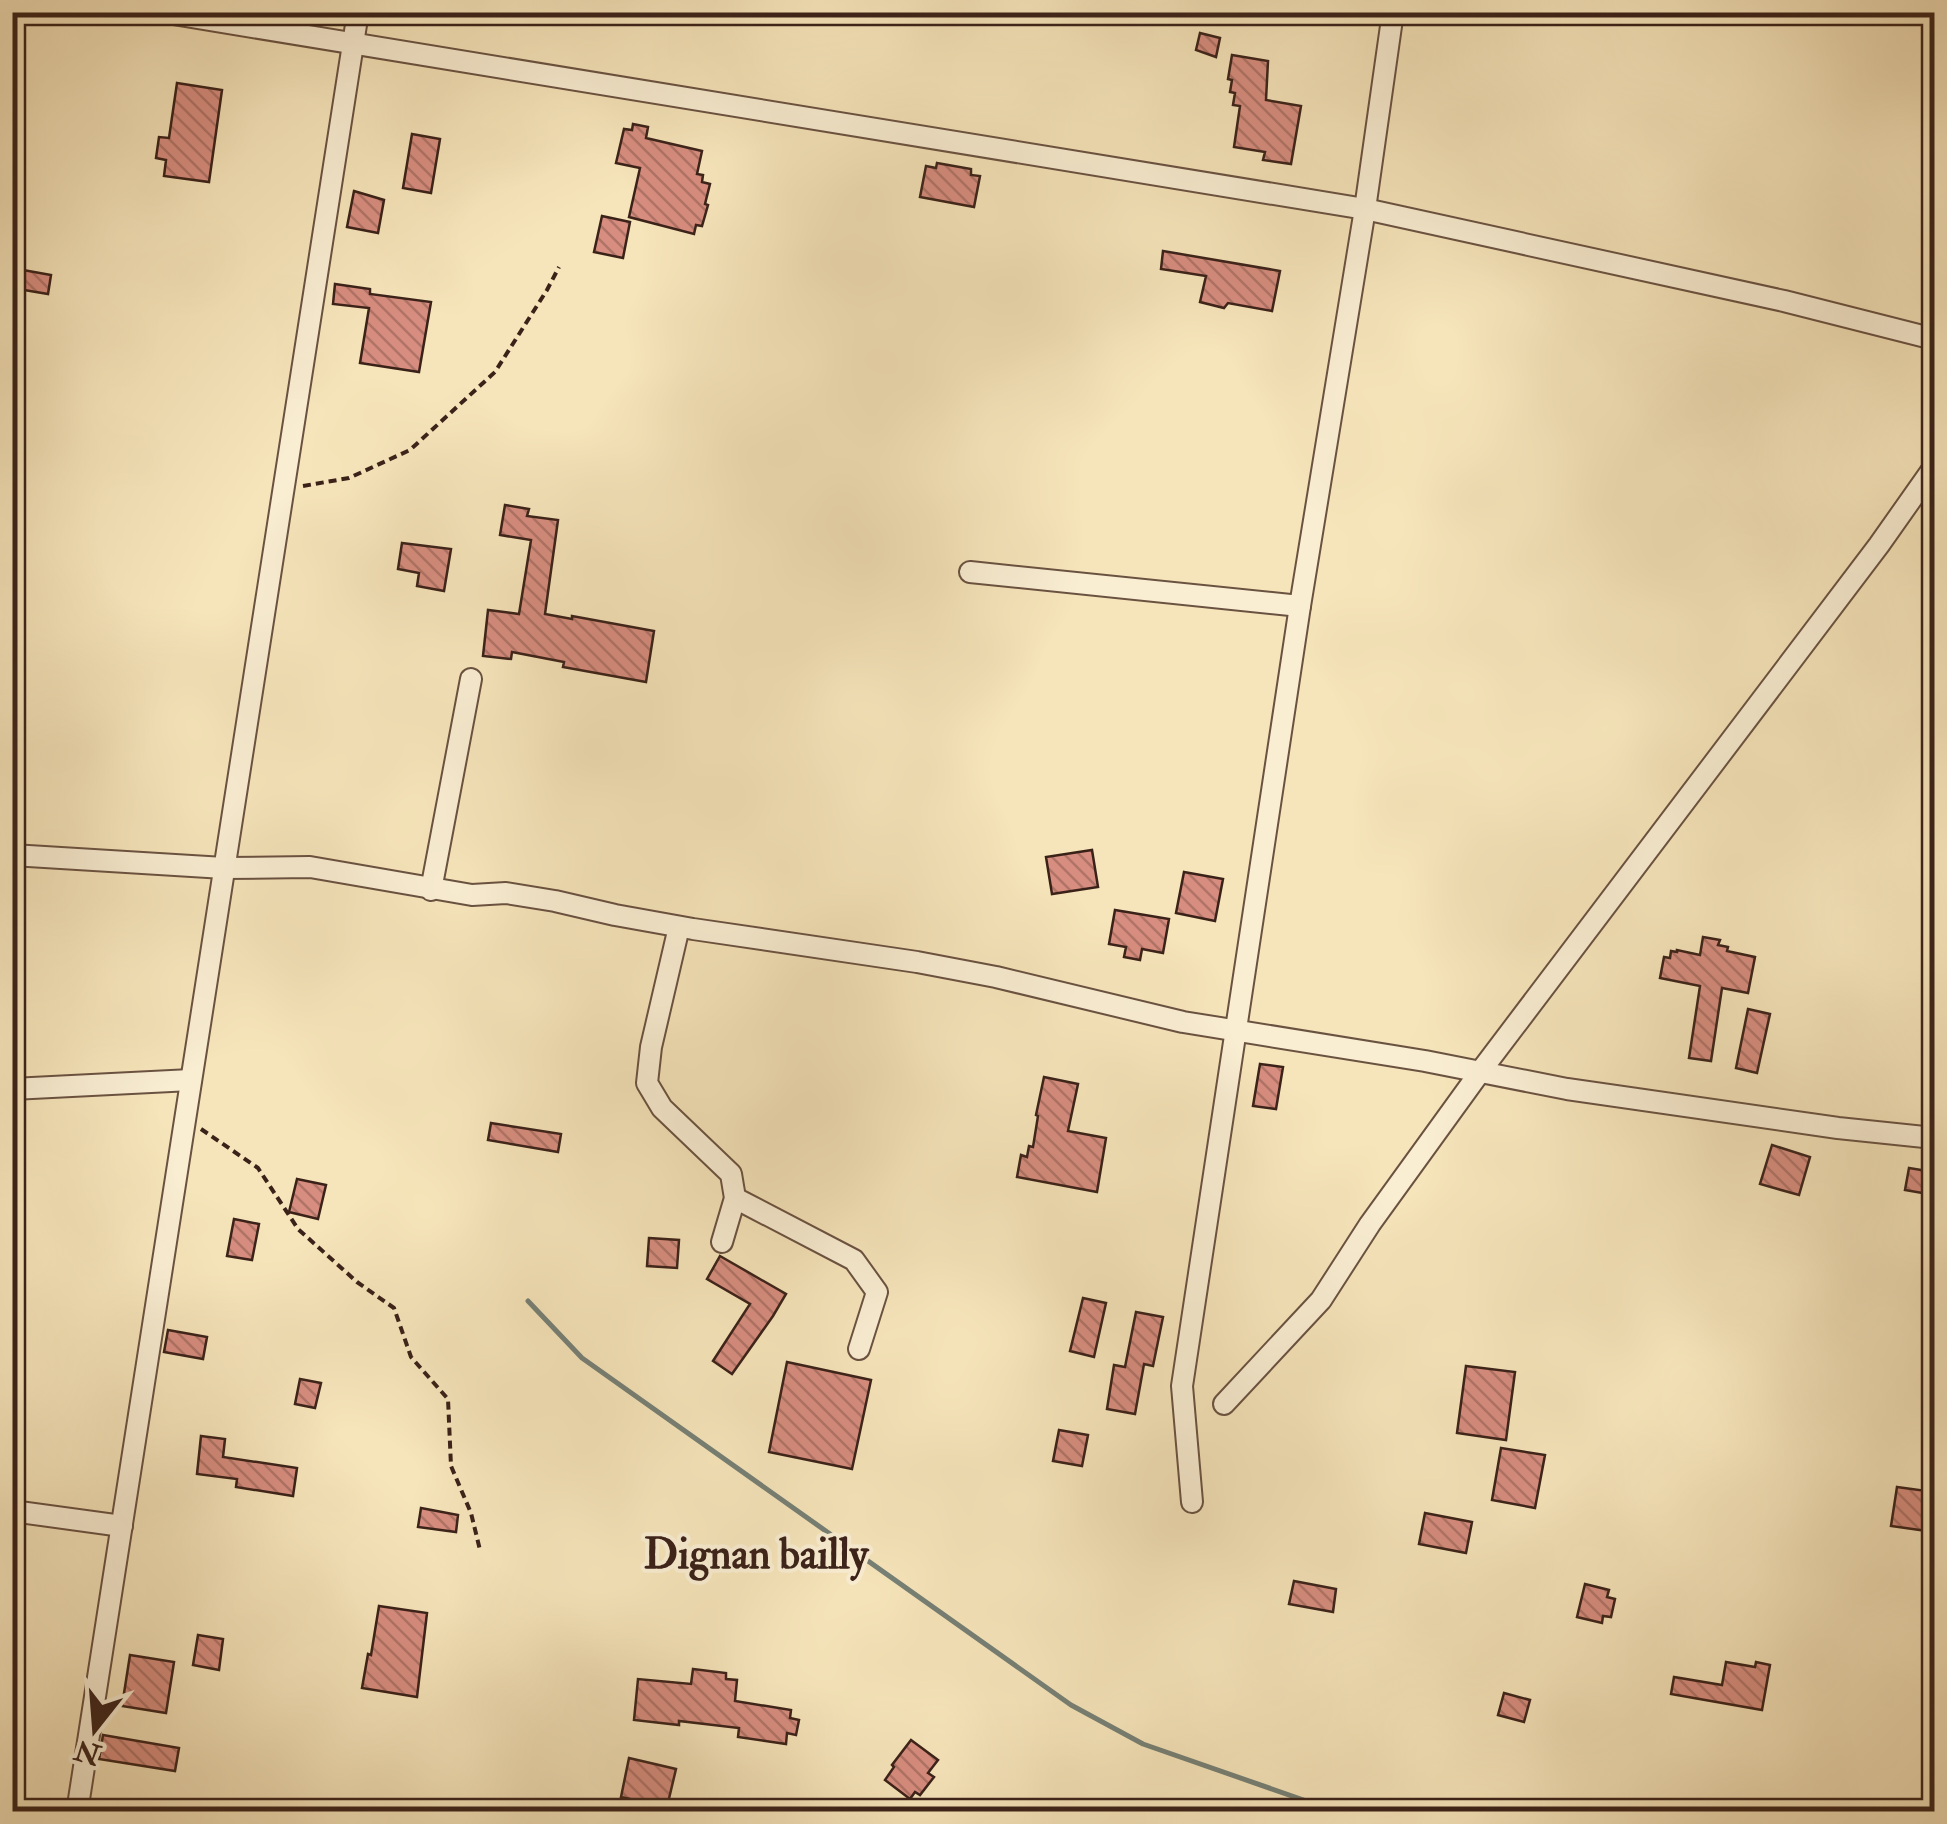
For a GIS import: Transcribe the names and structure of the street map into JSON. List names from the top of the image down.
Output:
{
  "districts": ["Dignan bailly"],
  "north": "bottom"
}
